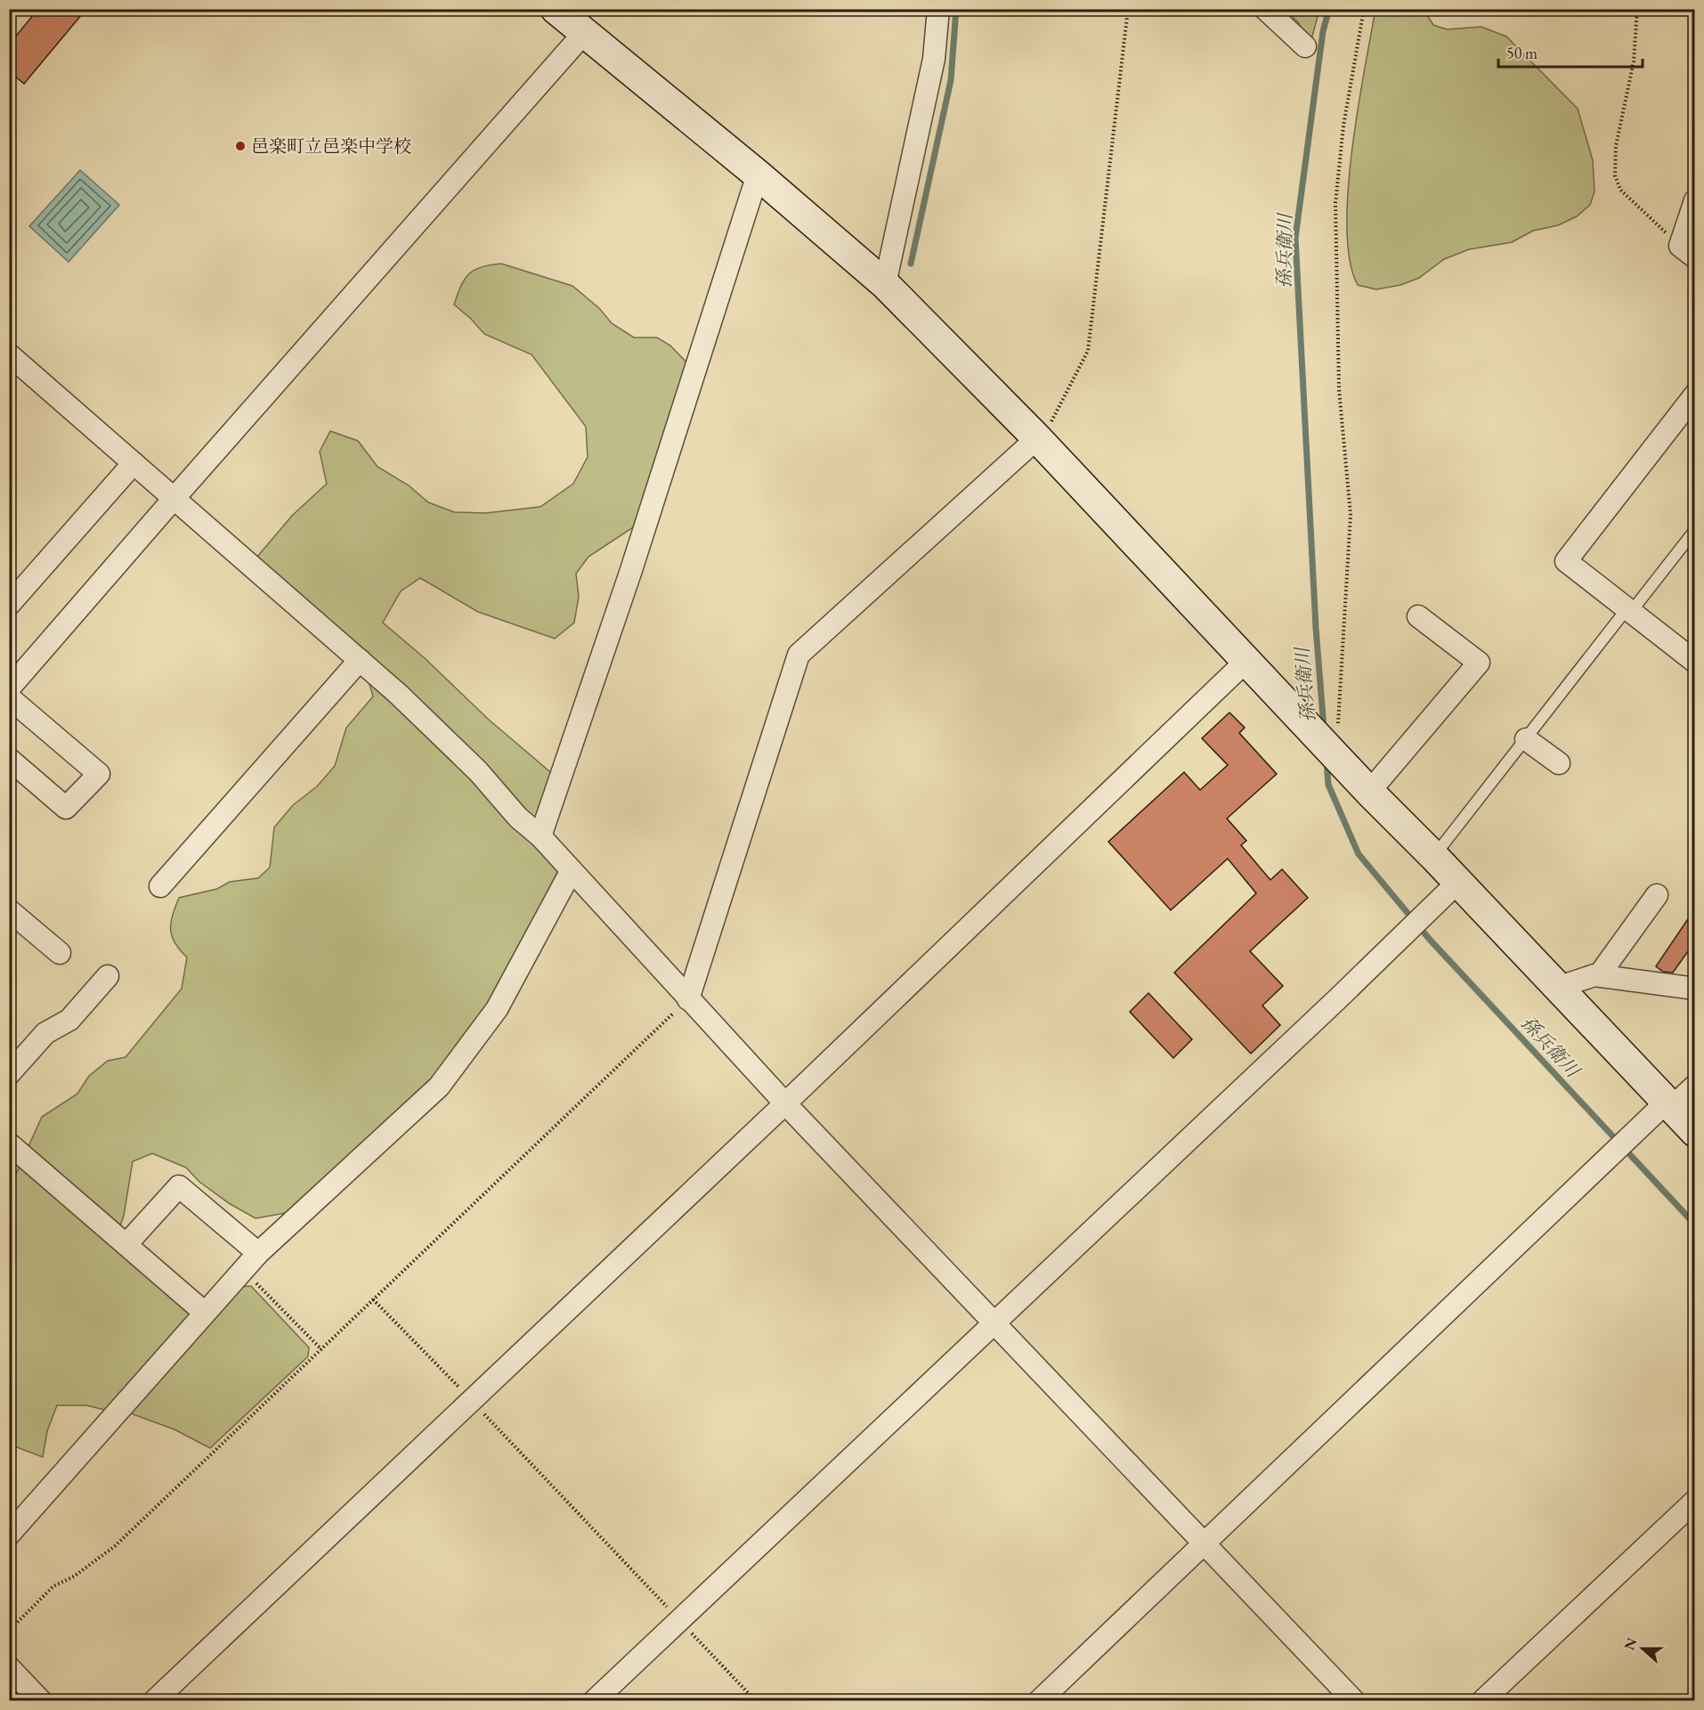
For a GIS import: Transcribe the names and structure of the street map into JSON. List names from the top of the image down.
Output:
{
  "water": ["孫兵衛川"],
  "places": ["邑楽町立邑楽中学校"],
  "scale_bar": "50 m",
  "north": "left"
}
